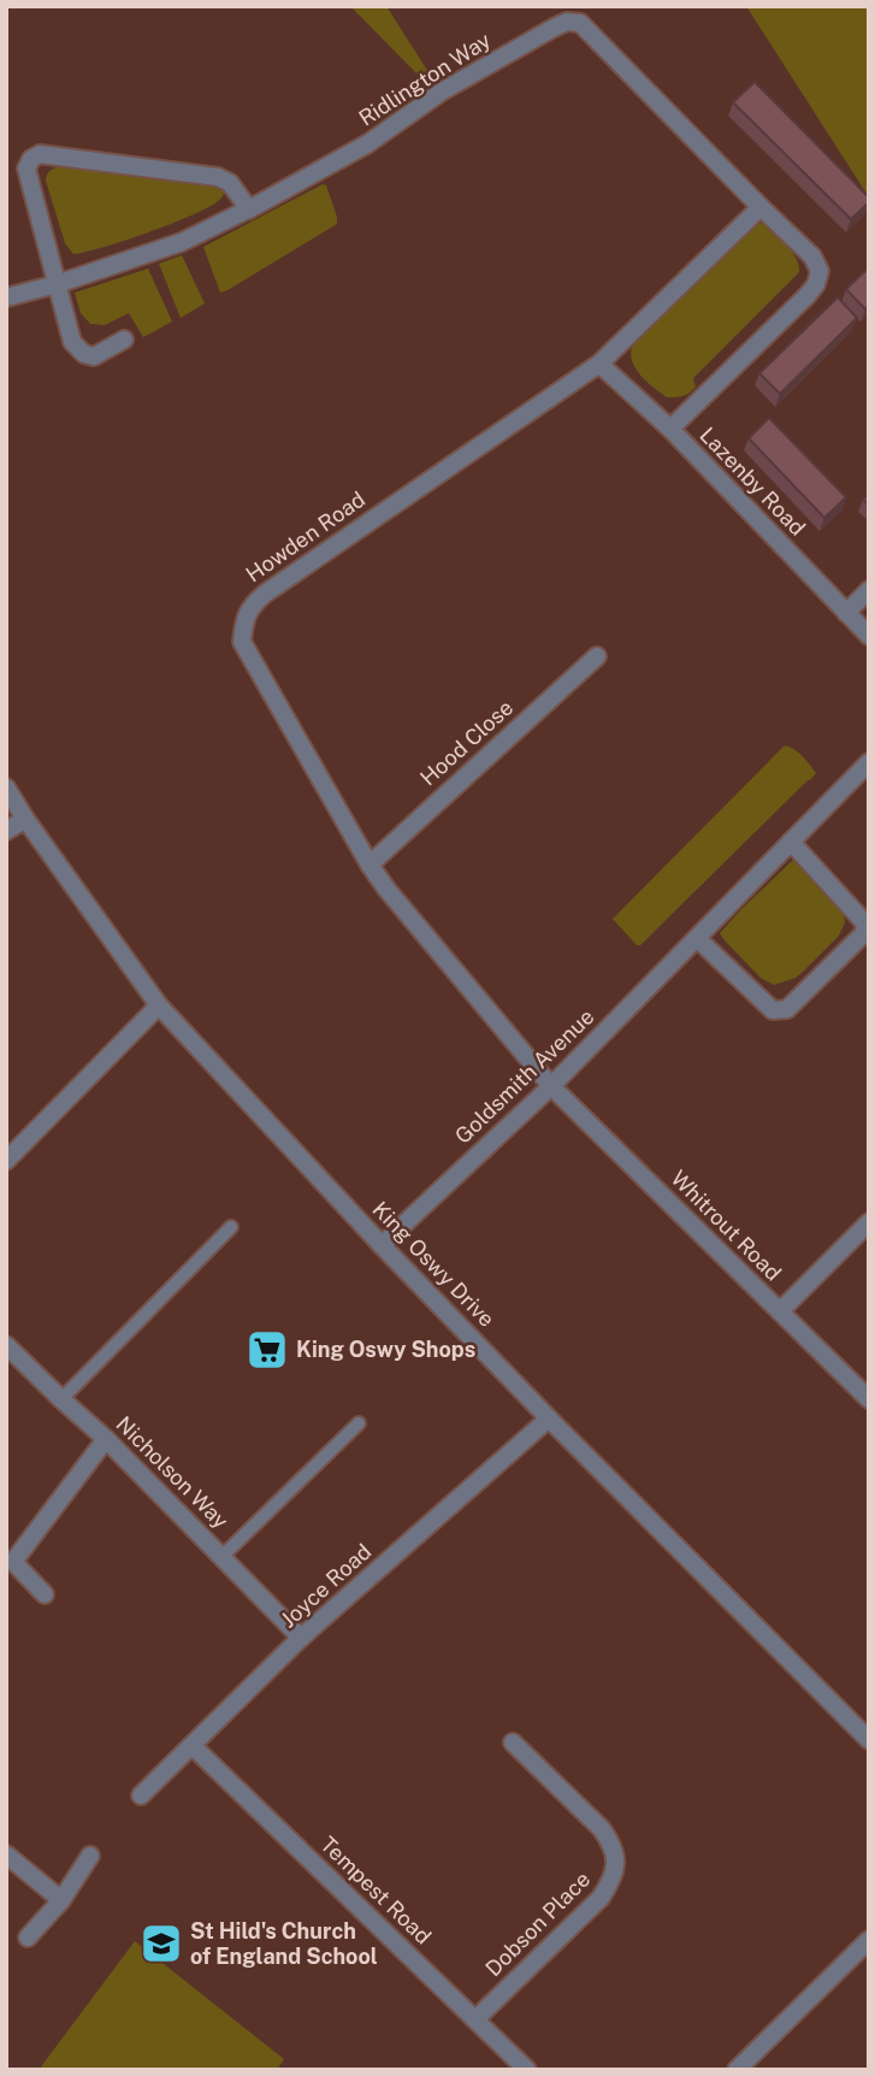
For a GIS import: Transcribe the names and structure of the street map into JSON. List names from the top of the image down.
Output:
{
  "streets": {
    "street": [
      "Ridlington Way",
      "Lazenby Road",
      "Howden Road",
      "Hood Close",
      "Goldsmith Avenue",
      "Whitrout Road",
      "King Oswy Drive",
      "Nicholson Way",
      "Joyce Road",
      "Tempest Road",
      "Dobson Place"
    ]
  },
  "crossings": [
    ["Ridlington Way", "Lazenby Road"],
    ["Ridlington Way", "Howden Road"],
    ["Lazenby Road", "Howden Road"],
    ["Howden Road", "Hood Close"],
    ["Howden Road", "Goldsmith Avenue"],
    ["Howden Road", "Whitrout Road"],
    ["Goldsmith Avenue", "Whitrout Road"],
    ["Goldsmith Avenue", "King Oswy Drive"],
    ["King Oswy Drive", "Joyce Road"],
    ["Nicholson Way", "Joyce Road"],
    ["Joyce Road", "Tempest Road"],
    ["Tempest Road", "Dobson Place"]
  ],
  "places": {
    "supermarket": ["King Oswy Shops"],
    "school or university": ["St Hild's Church of England School"]
  }
}
